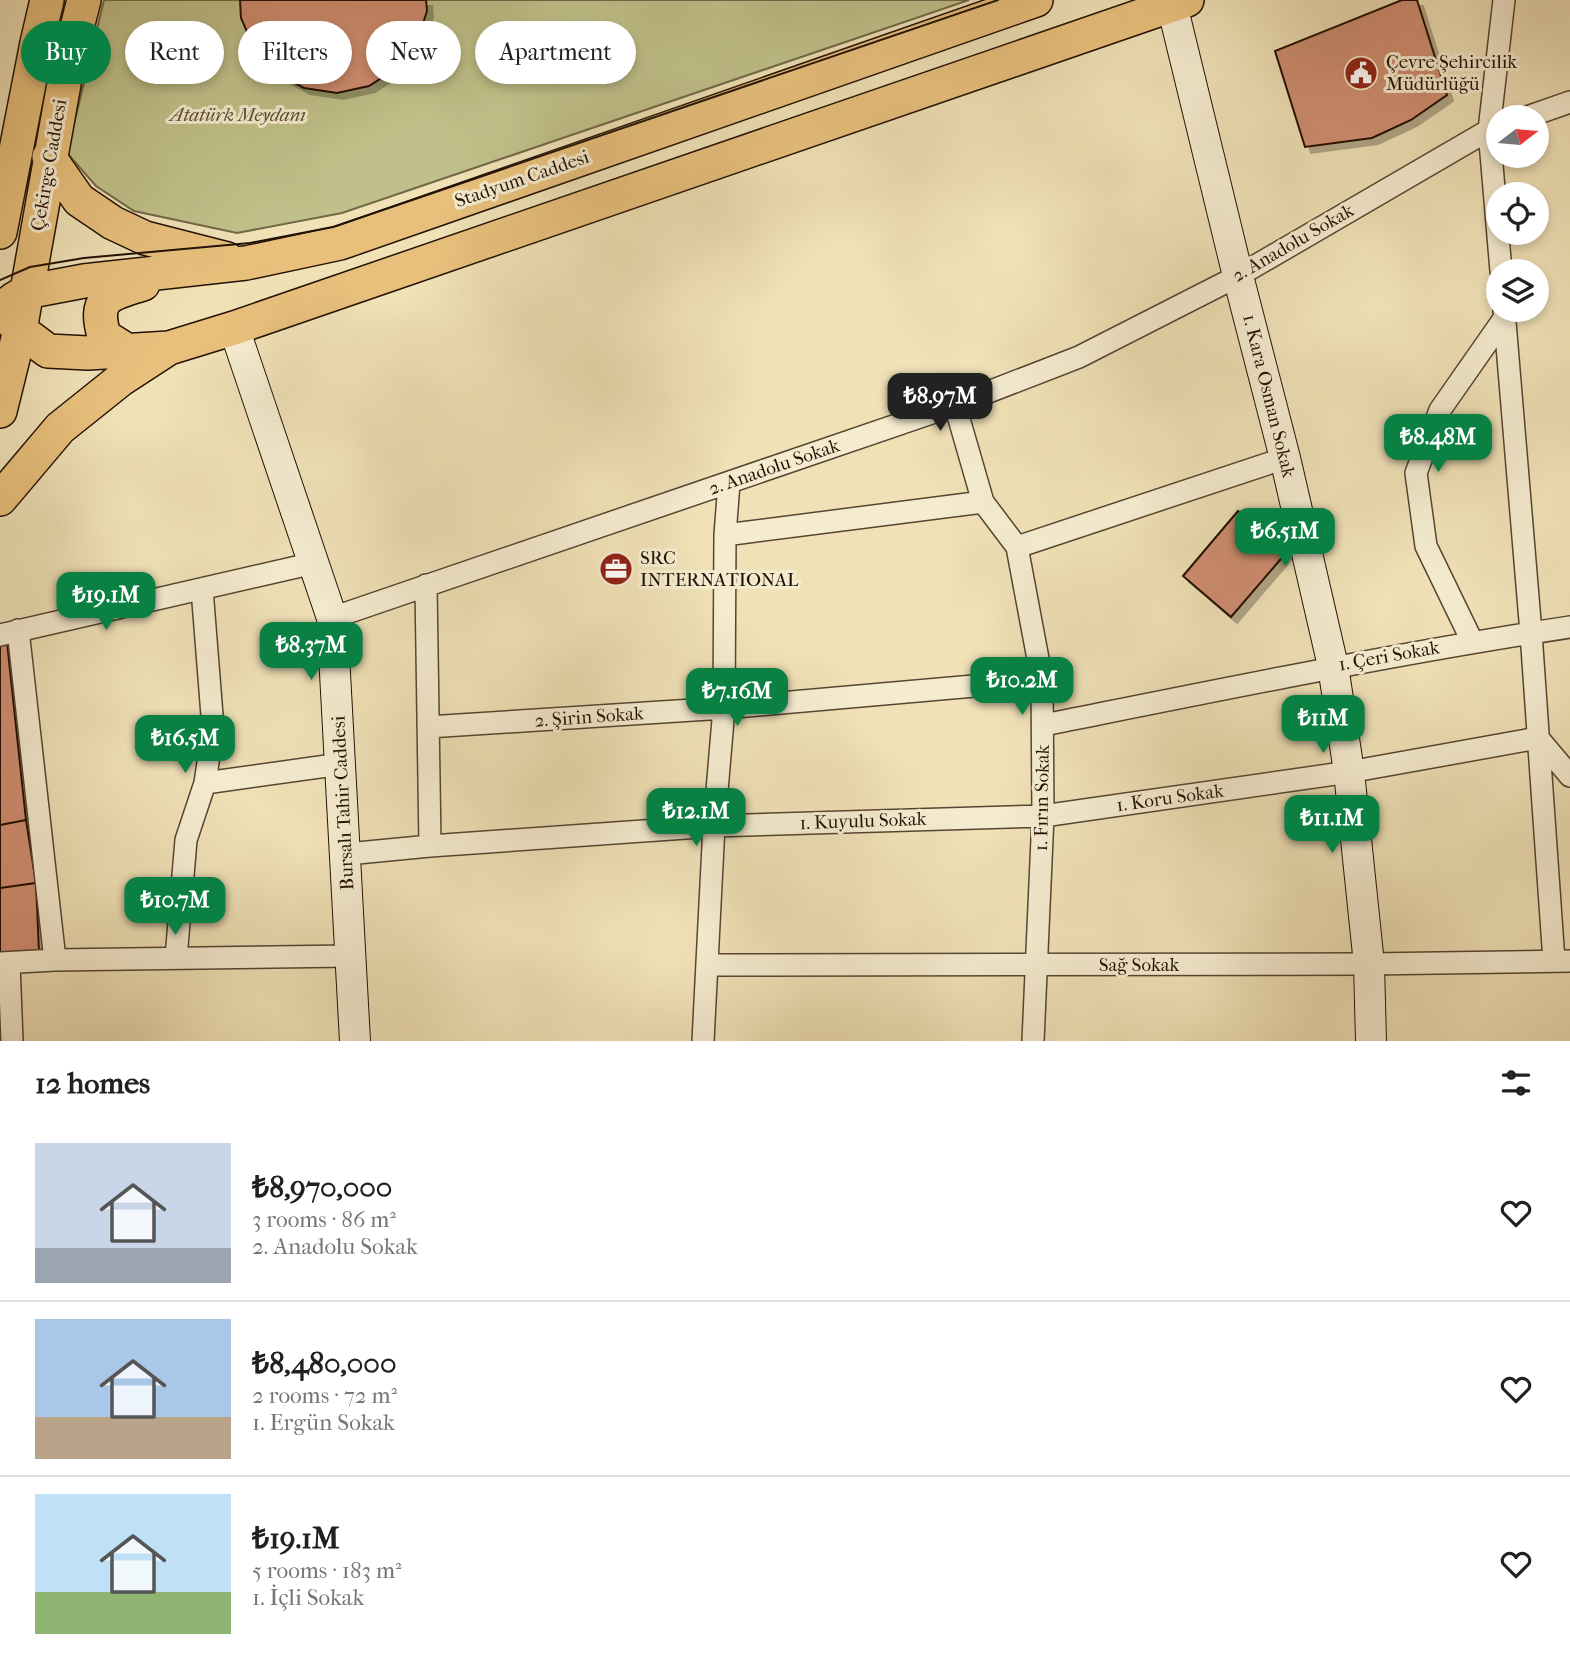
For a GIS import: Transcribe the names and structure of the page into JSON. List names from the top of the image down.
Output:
{
  "streets": {
    "main road": ["Çekirge Caddesi", "Stadyum Caddesi"],
    "street": [
      "2. Anadolu Sokak",
      "1. Kara Osman Sokak",
      "1. Çeri Sokak",
      "2. Şirin Sokak",
      "1. Fırın Sokak",
      "1. Koru Sokak",
      "Bursalı Tahir Caddesi",
      "1. Kuyulu Sokak",
      "Sağ Sokak"
    ]
  },
  "crossings": [
    ["Çekirge Caddesi", "Stadyum Caddesi"],
    ["2. Anadolu Sokak", "1. Kara Osman Sokak"],
    ["2. Anadolu Sokak", "1. Fırın Sokak"],
    ["2. Anadolu Sokak", "Bursalı Tahir Caddesi"],
    ["1. Kara Osman Sokak", "1. Çeri Sokak"],
    ["1. Kara Osman Sokak", "1. Koru Sokak"],
    ["1. Kara Osman Sokak", "Sağ Sokak"],
    ["1. Çeri Sokak", "1. Fırın Sokak"],
    ["2. Şirin Sokak", "1. Fırın Sokak"],
    ["1. Fırın Sokak", "1. Koru Sokak"],
    ["1. Fırın Sokak", "1. Kuyulu Sokak"],
    ["1. Fırın Sokak", "Sağ Sokak"],
    ["1. Koru Sokak", "1. Kuyulu Sokak"],
    ["Bursalı Tahir Caddesi", "1. Kuyulu Sokak"]
  ],
  "parks": ["Atatürk Meydanı"],
  "places": {
    "public building": ["Çevre Şehircilik Müdürlüğü"],
    "office": ["SRC INTERNATIONAL"]
  },
  "north": "right",
  "page": {
    "chip": [
      "Buy",
      "Rent",
      "Filters",
      "New",
      "Apartment"
    ],
    "price": [
      "₺8.97M",
      "₺8.48M",
      "₺6.51M",
      "₺19.1M",
      "₺8.37M",
      "₺10.2M",
      "₺7.16M",
      "₺11M",
      "₺16.5M",
      "₺12.1M",
      "₺11.1M",
      "₺10.7M"
    ],
    "heading": "12 homes",
    "list": [
      {
        "name": "₺8,970,000",
        "note": "3 rooms · 86 m² · 2. Anadolu Sokak"
      },
      {
        "name": "₺8,480,000",
        "note": "2 rooms · 72 m² · 1. Ergün Sokak"
      },
      {
        "name": "₺19.1M",
        "note": "5 rooms · 183 m² · 1. İçli Sokak"
      }
    ]
  }
}
